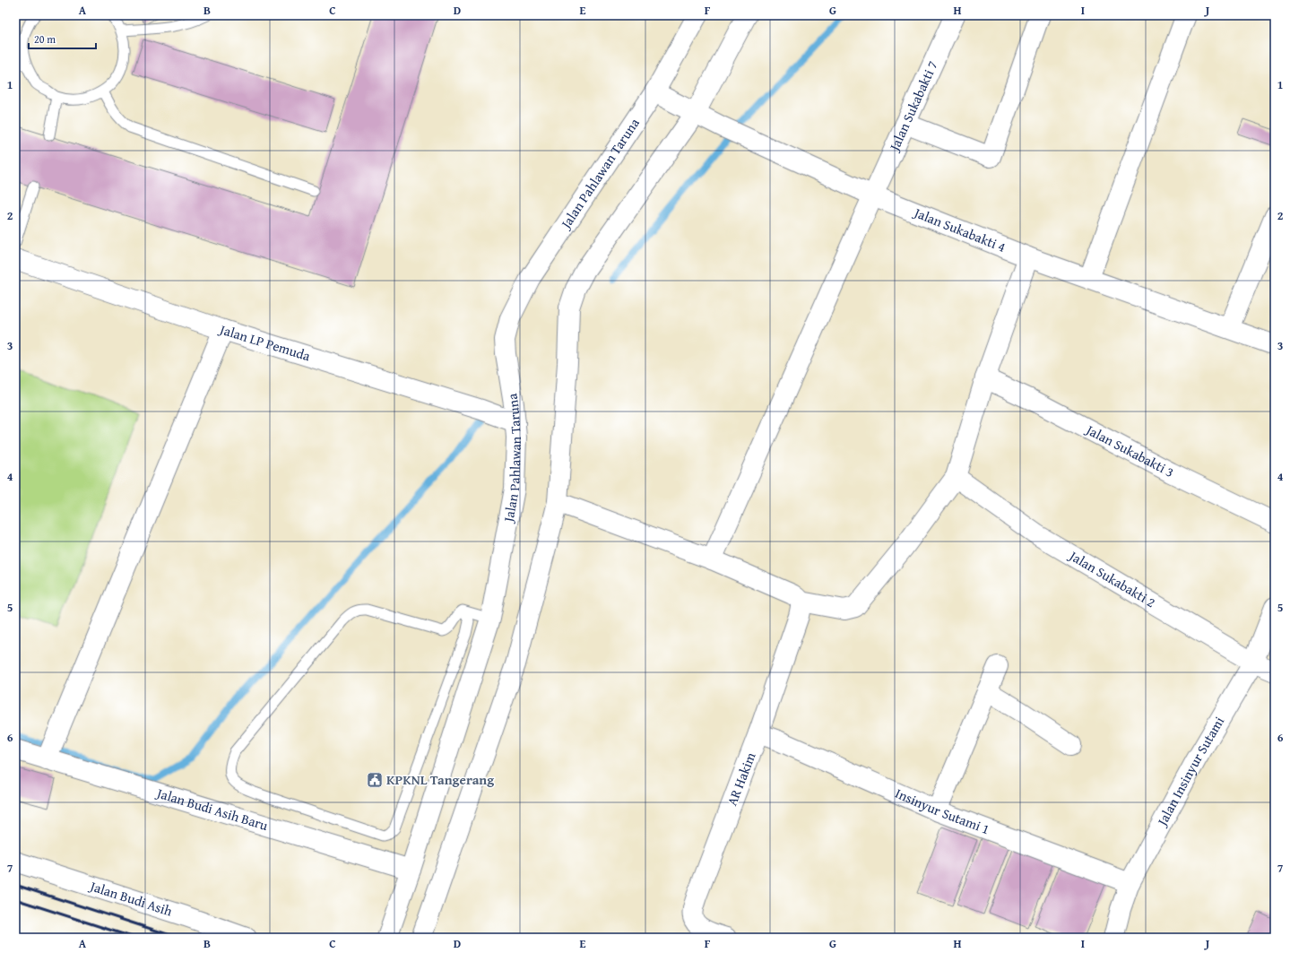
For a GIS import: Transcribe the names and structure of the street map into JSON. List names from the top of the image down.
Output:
{
  "streets": {
    "street": [
      "Jalan Sukabakti 7",
      "Jalan Pahlawan Taruna",
      "Jalan Sukabakti 4",
      "Jalan LP Pemuda",
      "Jalan Sukabakti 3",
      "Jalan Sukabakti 2",
      "Jalan Insinyur Sutami",
      "AR Hakim",
      "Jalan Budi Asih Baru",
      "Insinyur Sutami 1",
      "Jalan Budi Asih"
    ]
  },
  "crossings": [
    ["Jalan Sukabakti 7", "Jalan Sukabakti 4"],
    ["Jalan Pahlawan Taruna", "Jalan Sukabakti 4"],
    ["Jalan Pahlawan Taruna", "Jalan LP Pemuda"],
    ["Jalan Pahlawan Taruna", "Jalan Budi Asih Baru"],
    ["Jalan Sukabakti 2", "Jalan Insinyur Sutami"],
    ["Jalan Insinyur Sutami", "Insinyur Sutami 1"],
    ["AR Hakim", "Insinyur Sutami 1"]
  ],
  "places": {
    "public building": ["KPKNL Tangerang"]
  },
  "scale_bar": "20 m",
  "grid": {
    "columns": [
      "A",
      "B",
      "C",
      "D",
      "E",
      "F",
      "G",
      "H",
      "I",
      "J"
    ],
    "rows": [
      "1",
      "2",
      "3",
      "4",
      "5",
      "6",
      "7"
    ]
  }
}
